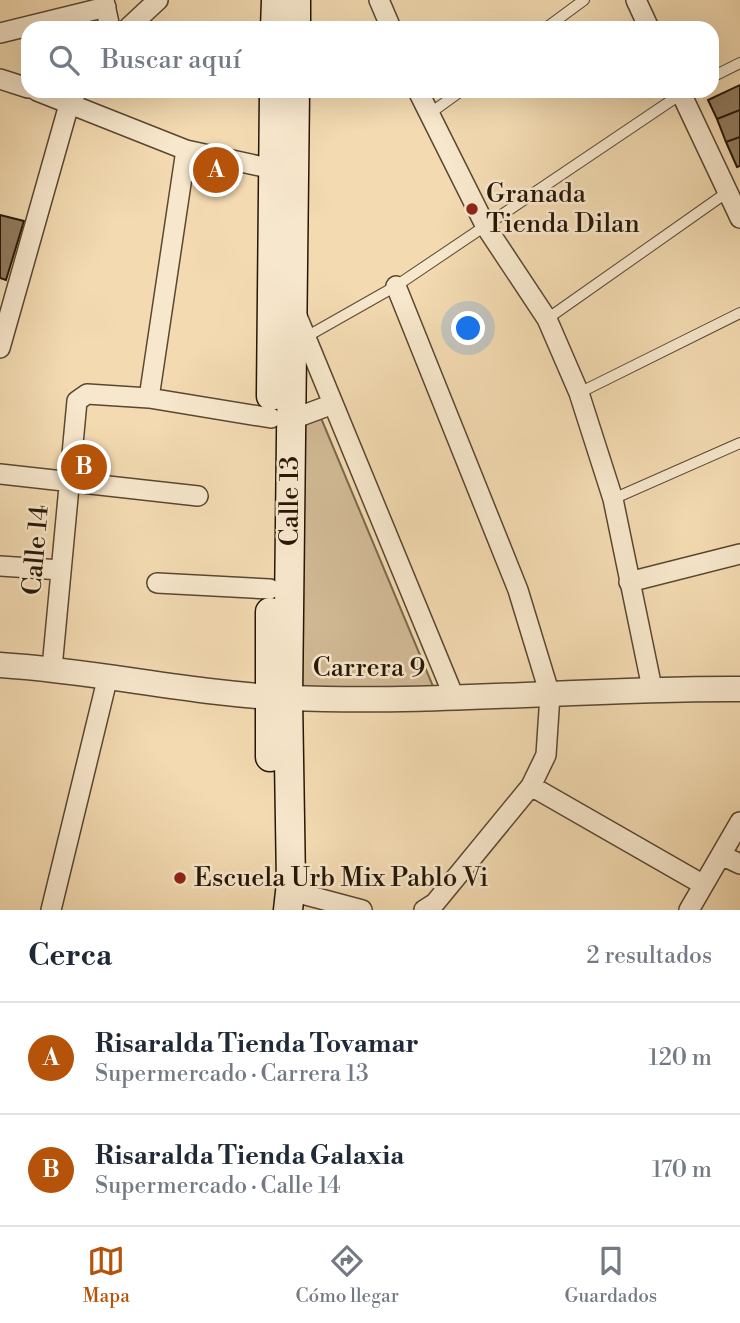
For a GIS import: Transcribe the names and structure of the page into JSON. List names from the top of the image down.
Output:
{
  "streets": {
    "main road": ["Calle 13"],
    "street": ["Calle 14", "Carrera 9"]
  },
  "crossings": [
    ["Calle 13", "Carrera 9"],
    ["Calle 14", "Carrera 9"]
  ],
  "places": ["Granada Tienda Dilan", "Escuela Urb Mix Pablo Vi"],
  "page": {
    "search": "Buscar aquí",
    "pins": ["A", "B"],
    "heading": ["Cerca", "2 resultados"],
    "list": [
      {
        "mark": "A",
        "name": "Risaralda Tienda Tovamar",
        "note": "Supermercado · Carrera 13",
        "value": "120 m"
      },
      {
        "mark": "B",
        "name": "Risaralda Tienda Galaxia",
        "note": "Supermercado · Calle 14",
        "value": "170 m"
      }
    ],
    "nav": ["Mapa", "Cómo llegar", "Guardados"]
  }
}
